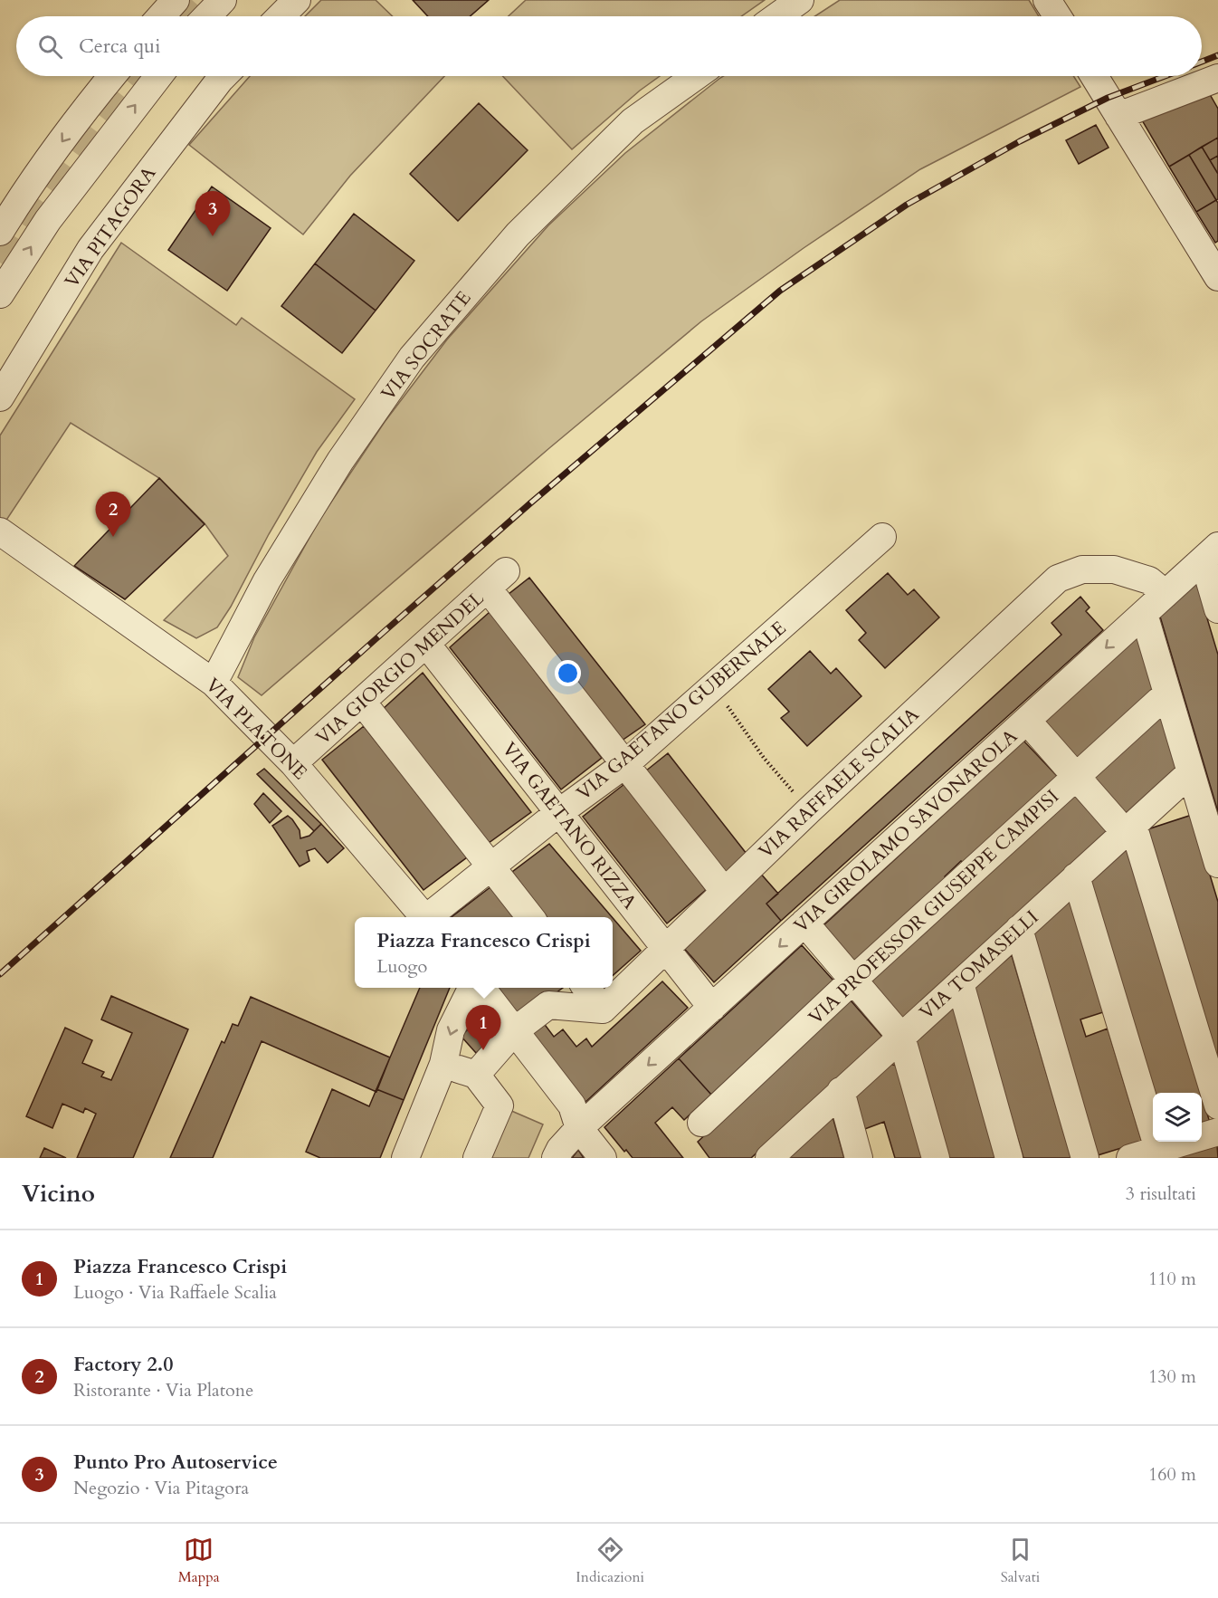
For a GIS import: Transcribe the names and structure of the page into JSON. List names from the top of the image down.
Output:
{
  "streets": {
    "street": [
      "VIA PITAGORA",
      "VIA SOCRATE",
      "VIA GIORGIO MENDEL",
      "VIA GAETANO GUBERNALE",
      "VIA PLATONE",
      "VIA RAFFAELE SCALIA",
      "VIA GAETANO RIZZA",
      "VIA GIROLAMO SAVONAROLA",
      "VIA PROFESSOR GIUSEPPE CAMPISI",
      "VIA TOMASELLI"
    ]
  },
  "crossings": [
    ["VIA SOCRATE", "VIA PLATONE"],
    ["VIA GIORGIO MENDEL", "VIA GAETANO GUBERNALE"],
    ["VIA GIORGIO MENDEL", "VIA PLATONE"],
    ["VIA GIORGIO MENDEL", "VIA GAETANO RIZZA"],
    ["VIA GAETANO GUBERNALE", "VIA GAETANO RIZZA"],
    ["VIA RAFFAELE SCALIA", "VIA GAETANO RIZZA"],
    ["VIA RAFFAELE SCALIA", "VIA GIROLAMO SAVONAROLA"],
    ["VIA GAETANO RIZZA", "VIA GIROLAMO SAVONAROLA"]
  ],
  "one_way": ["VIA GIROLAMO SAVONAROLA"],
  "page": {
    "search": "Cerca qui",
    "pins": ["3", "2", "1"],
    "popup": ["Piazza Francesco Crispi", "Luogo"],
    "heading": ["Vicino", "3 risultati"],
    "list": [
      {
        "mark": "1",
        "name": "Piazza Francesco Crispi",
        "note": "Luogo · Via Raffaele Scalia",
        "value": "110 m"
      },
      {
        "mark": "2",
        "name": "Factory 2.0",
        "note": "Ristorante · Via Platone",
        "value": "130 m"
      },
      {
        "mark": "3",
        "name": "Punto Pro Autoservice",
        "note": "Negozio · Via Pitagora",
        "value": "160 m"
      }
    ],
    "nav": ["Mappa", "Indicazioni", "Salvati"]
  }
}
